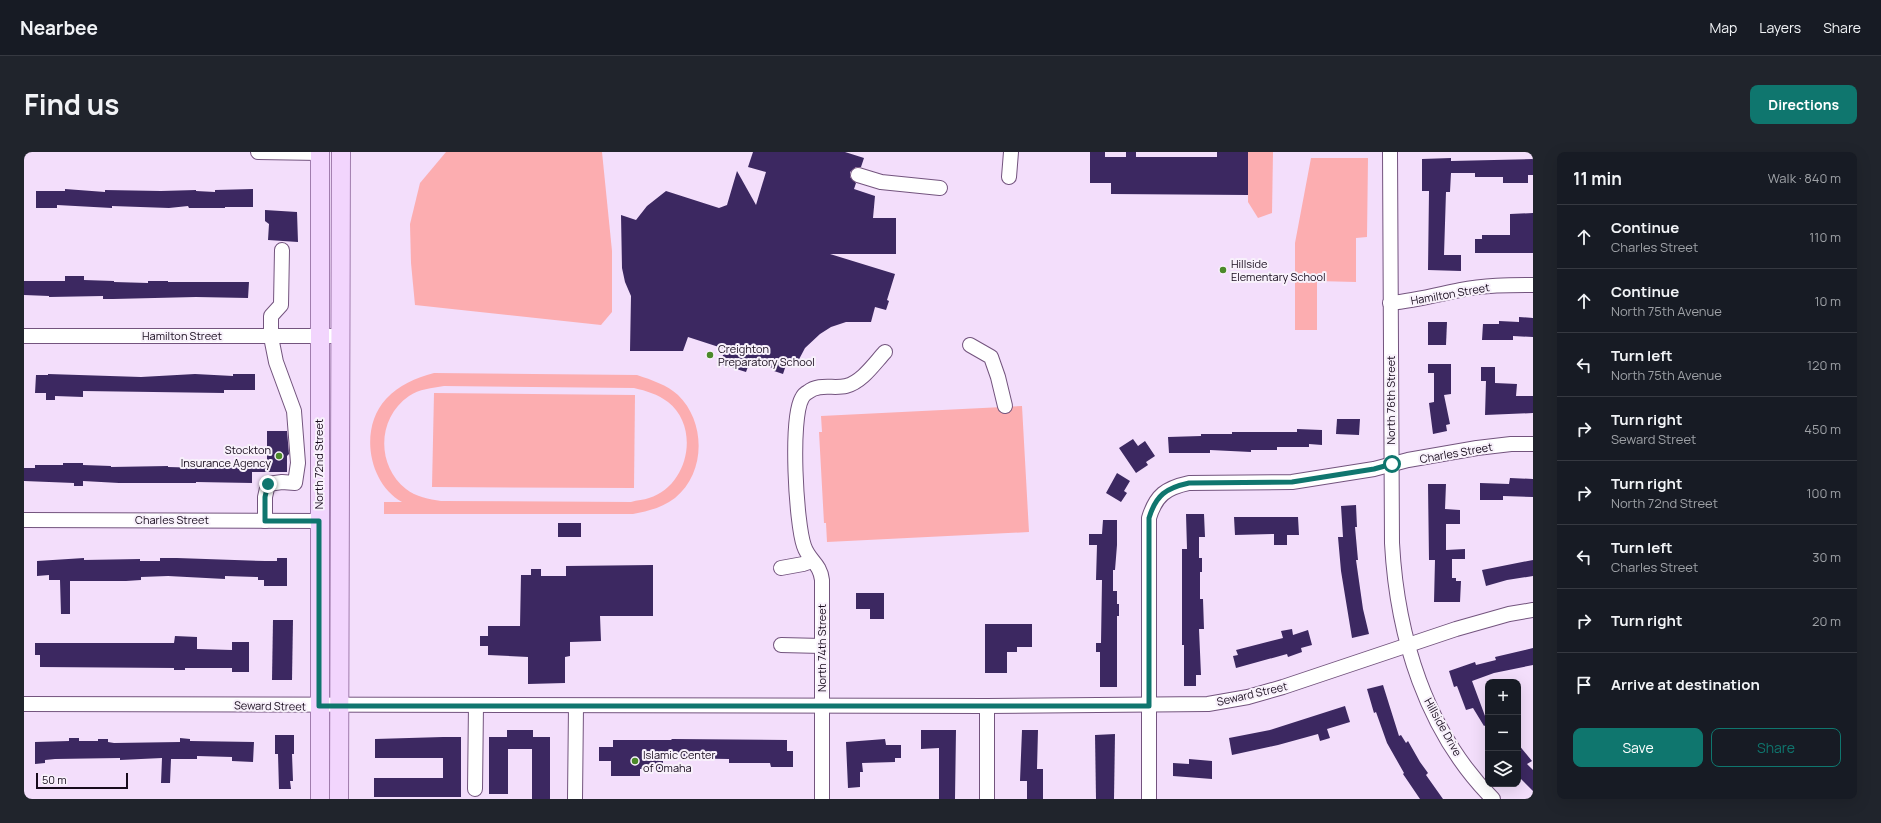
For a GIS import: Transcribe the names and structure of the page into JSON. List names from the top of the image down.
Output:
{
  "streets": {
    "main road": ["North 72nd Street"],
    "street": [
      "Hamilton Street",
      "North 76th Street",
      "Charles Street",
      "North 74th Street",
      "Seward Street",
      "Hillside Drive"
    ]
  },
  "crossings": [
    ["Hamilton Street", "North 76th Street"],
    ["Hamilton Street", "North 72nd Street"],
    ["North 76th Street", "Charles Street"],
    ["North 76th Street", "Seward Street"],
    ["North 76th Street", "Hillside Drive"],
    ["Charles Street", "North 72nd Street"],
    ["Charles Street", "Seward Street"],
    ["North 72nd Street", "Seward Street"],
    ["North 74th Street", "Seward Street"],
    ["Seward Street", "Hillside Drive"]
  ],
  "places": [
    "Hillside Elementary School",
    "Creighton Preparatory School",
    "Stockton Insurance Agency",
    "Islamic Center of Omaha"
  ],
  "scale_bar": "50 m",
  "page": {
    "header": "Nearbee",
    "nav": ["Map", "Layers", "Share"],
    "title": "Find us",
    "buttons": [
      "Directions",
      ["Save", "Share"]
    ],
    "heading": ["11 min", "Walk · 840 m"],
    "list": [
      ["Continue", "Charles Street", "110 m"],
      ["Continue", "North 75th Avenue", "10 m"],
      ["Turn left", "North 75th Avenue", "120 m"],
      ["Turn right", "Seward Street", "450 m"],
      ["Turn right", "North 72nd Street", "100 m"],
      ["Turn left", "Charles Street", "30 m"],
      ["Turn right", "20 m"],
      "Arrive at destination"
    ],
    "map_buttons": ["+", "−"],
    "scale": "50 m"
  }
}
